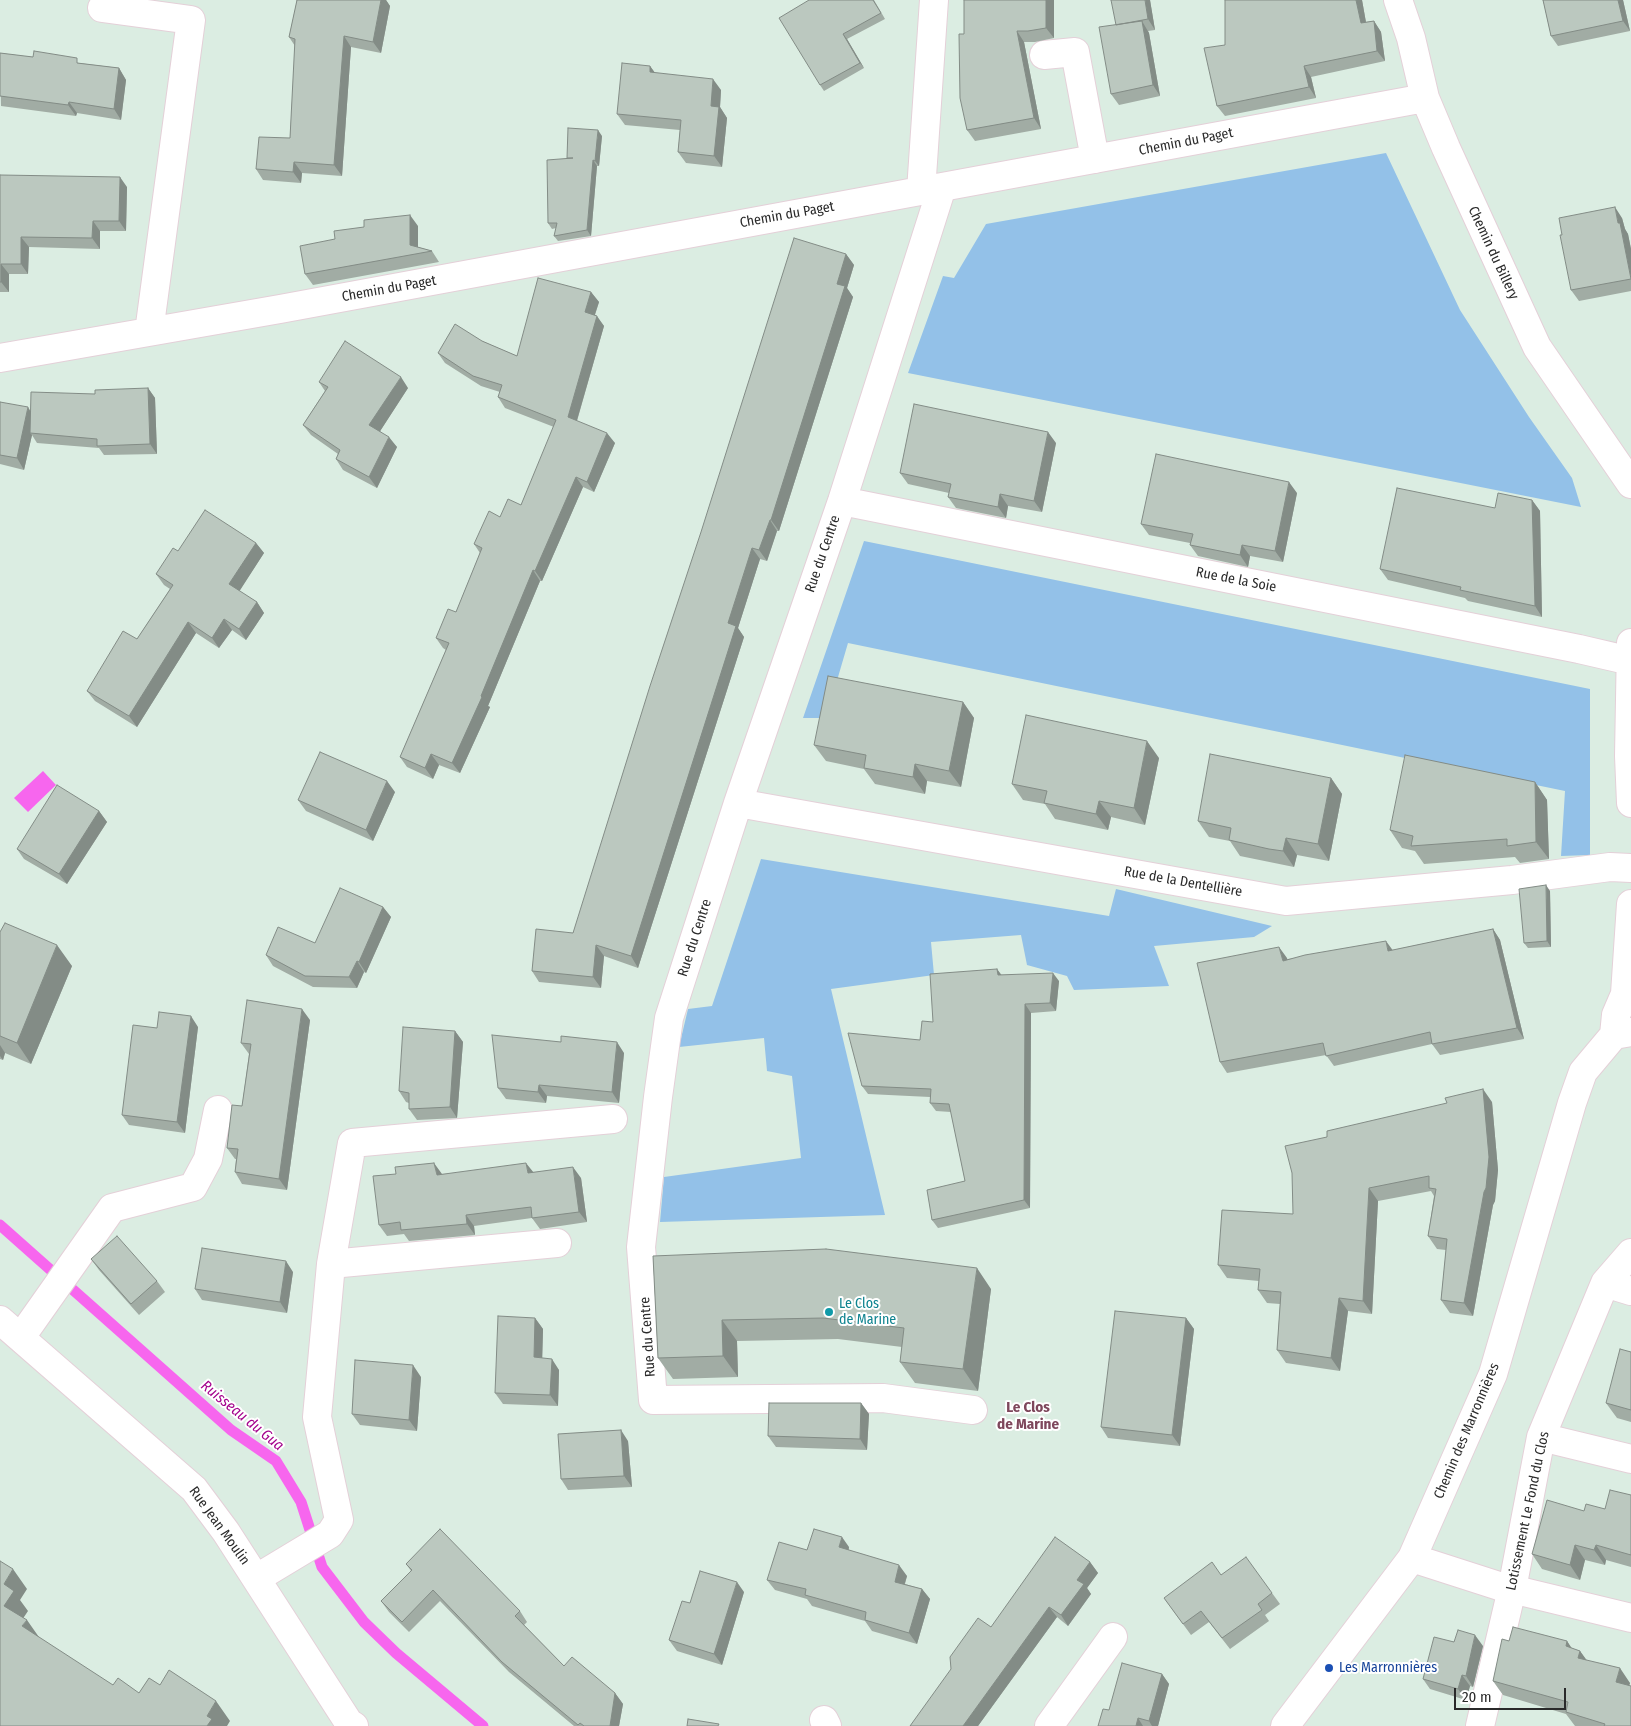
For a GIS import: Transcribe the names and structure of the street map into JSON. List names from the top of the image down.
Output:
{
  "streets": {
    "street": [
      "Chemin du Paget",
      "Chemin du Billery",
      "Rue du Centre",
      "Rue de la Soie",
      "Rue de la Dentellière",
      "Chemin des Marronnières",
      "Lotissement Le Fond du Clos",
      "Rue Jean Moulin"
    ]
  },
  "crossings": [
    ["Chemin du Paget", "Chemin du Billery"],
    ["Chemin du Paget", "Rue du Centre"],
    ["Rue du Centre", "Rue de la Soie"],
    ["Rue du Centre", "Rue de la Dentellière"]
  ],
  "districts": ["Le Clos de Marine"],
  "water": ["Ruisseau du Gua"],
  "places": ["Le Clos de Marine", "Les Marronnières"],
  "scale_bar": "20 m"
}
